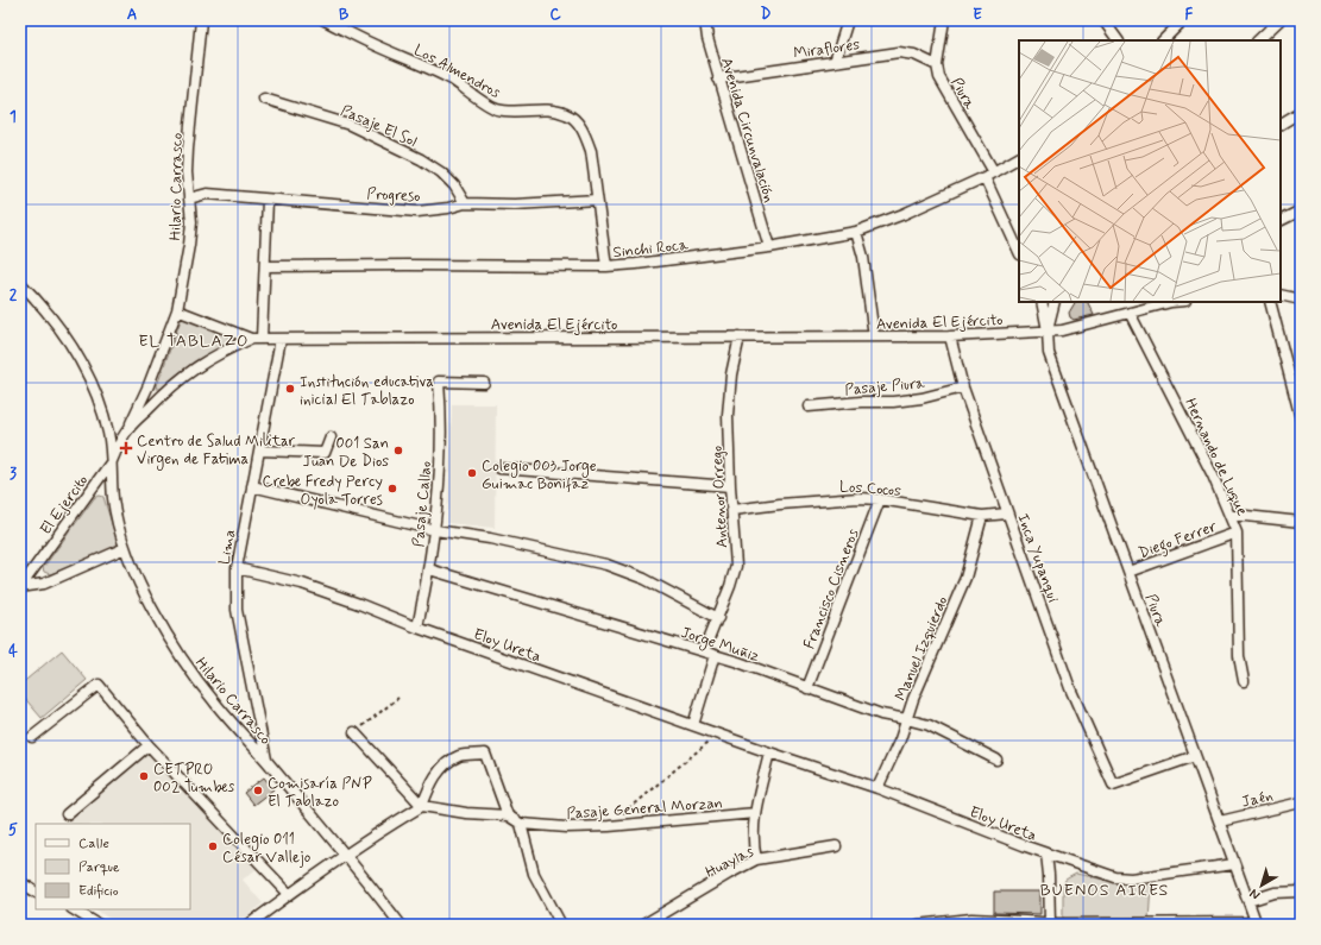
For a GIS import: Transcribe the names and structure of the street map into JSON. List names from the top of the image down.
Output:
{
  "streets": {
    "street": [
      "Miraflores",
      "Los Almendros",
      "Piura",
      "Pasaje El Sol",
      "Avenida Circunvalación",
      "Hilario Carrasco",
      "Progreso",
      "Sinchi Roca",
      "Avenida El Ejército",
      "Pasaje Piura",
      "Hernando de Luque",
      "Los Cocos",
      "Antenor Orrego",
      "El Ejercito",
      "Pasaje Callao",
      "Diego Ferrer",
      "Lima",
      "Inca Yupanqui",
      "Francisco Cisneros",
      "Jorge Muñiz",
      "Eloy Ureta",
      "Manuel Izquierdo",
      "Jaén",
      "Pasaje General Morzan",
      "Huaylas"
    ]
  },
  "crossings": [
    ["Miraflores", "Piura"],
    ["Miraflores", "Avenida Circunvalación"],
    ["Los Almendros", "Progreso"],
    ["Los Almendros", "Sinchi Roca"],
    ["Piura", "Sinchi Roca"],
    ["Piura", "Avenida El Ejército"],
    ["Piura", "Diego Ferrer"],
    ["Piura", "Inca Yupanqui"],
    ["Piura", "Eloy Ureta"],
    ["Piura", "Jaén"],
    ["Pasaje El Sol", "Progreso"],
    ["Avenida Circunvalación", "Sinchi Roca"],
    ["Hilario Carrasco", "Progreso"],
    ["Hilario Carrasco", "Avenida El Ejército"],
    ["Hilario Carrasco", "El Ejercito"],
    ["Hilario Carrasco", "Lima"],
    ["Avenida El Ejército", "Hernando de Luque"],
    ["Avenida El Ejército", "Antenor Orrego"],
    ["Avenida El Ejército", "El Ejercito"],
    ["Avenida El Ejército", "Lima"],
    ["Avenida El Ejército", "Inca Yupanqui"],
    ["Pasaje Piura", "Inca Yupanqui"],
    ["Hernando de Luque", "Diego Ferrer"],
    ["Los Cocos", "Antenor Orrego"],
    ["Los Cocos", "Inca Yupanqui"],
    ["Los Cocos", "Francisco Cisneros"],
    ["Los Cocos", "Manuel Izquierdo"],
    ["Antenor Orrego", "Jorge Muñiz"],
    ["Antenor Orrego", "Eloy Ureta"],
    ["Pasaje Callao", "Jorge Muñiz"],
    ["Pasaje Callao", "Eloy Ureta"],
    ["Lima", "Jorge Muñiz"],
    ["Lima", "Eloy Ureta"],
    ["Francisco Cisneros", "Jorge Muñiz"],
    ["Jorge Muñiz", "Manuel Izquierdo"],
    ["Eloy Ureta", "Manuel Izquierdo"]
  ],
  "districts": ["EL TABLAZO", "BUENOS AIRES"],
  "places": {
    "other": [
      "Institución educativa inicial El Tablazo",
      "001 San Juan De Dios",
      "Colegio 003 Jorge Guimac Bonifaz",
      "Crebe Fredy Percy Oyola Torres",
      "CETPRO 002 Tumbes",
      "Comisaría PNP El Tablazo",
      "Colegio 011 César Vallejo"
    ],
    "health": ["Centro de Salud Militar Virgen de Fatima"]
  },
  "legend": ["Calle", "Parque", "Edificio"],
  "north": "bottom left",
  "grid": {
    "columns": [
      "A",
      "B",
      "C",
      "D",
      "E",
      "F"
    ],
    "rows": [
      "1",
      "2",
      "3",
      "4",
      "5"
    ]
  }
}
